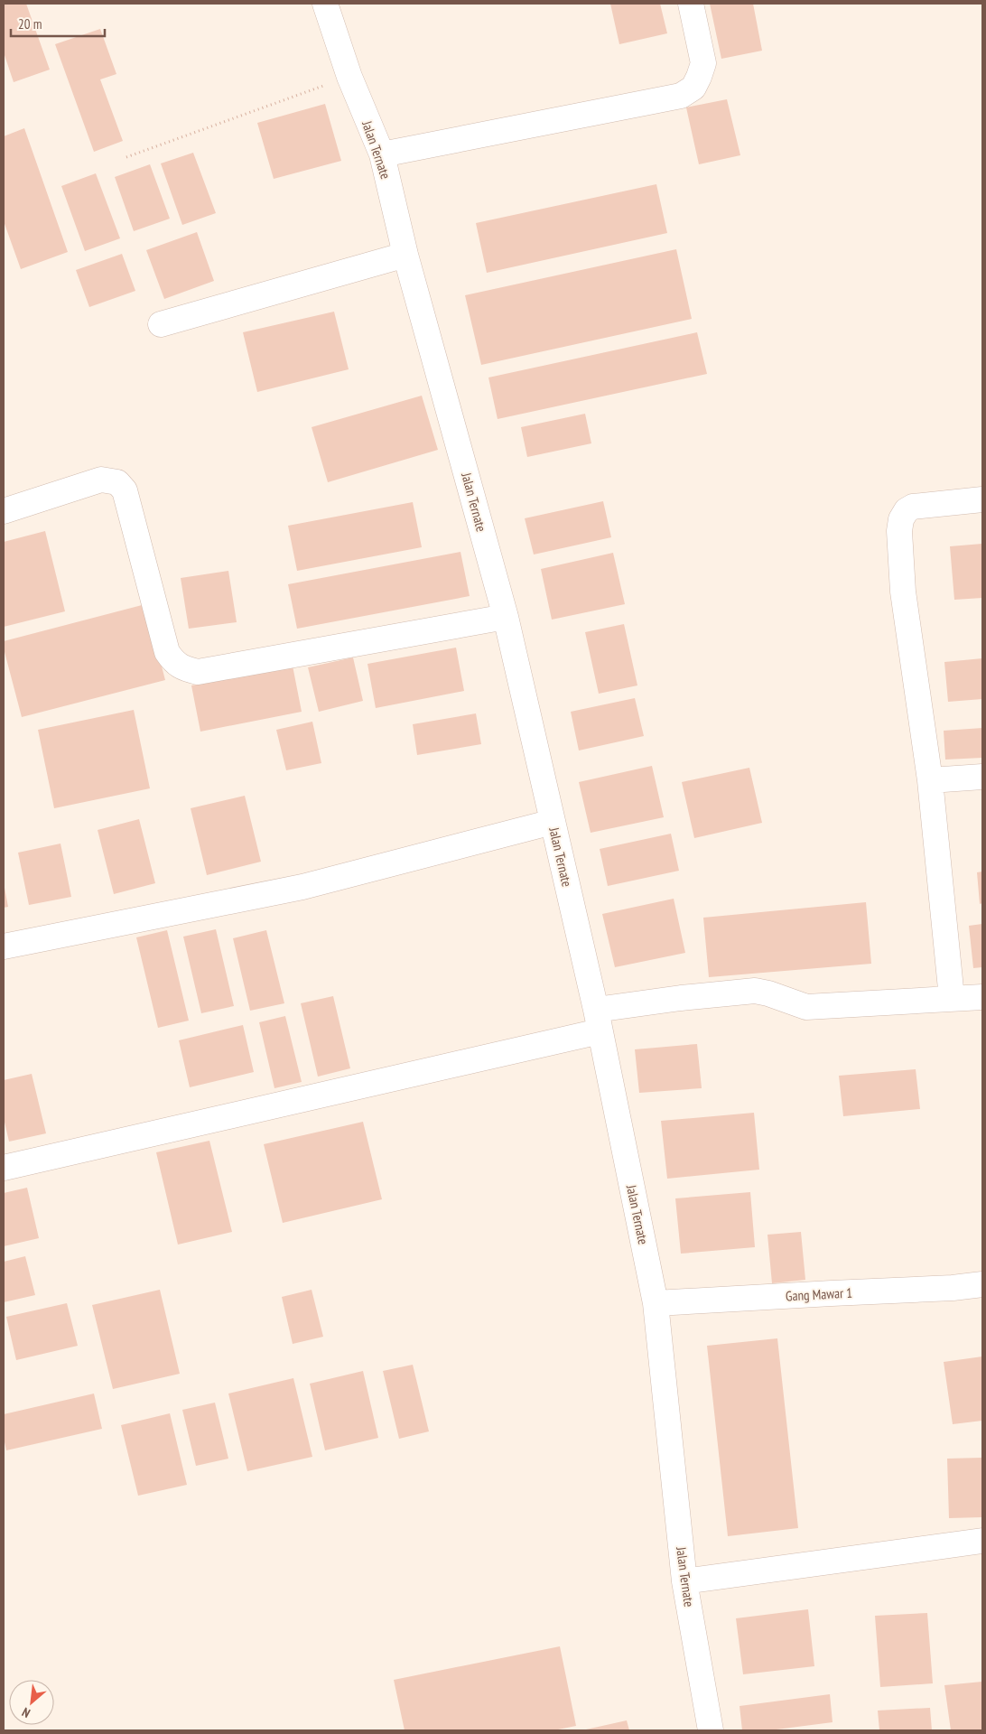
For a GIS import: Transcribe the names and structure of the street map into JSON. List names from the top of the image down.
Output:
{
  "streets": {
    "street": ["Jalan Ternate", "Gang Mawar 1"]
  },
  "crossings": [
    ["Jalan Ternate", "Gang Mawar 1"]
  ],
  "scale_bar": "20 m",
  "north": "bottom left"
}
